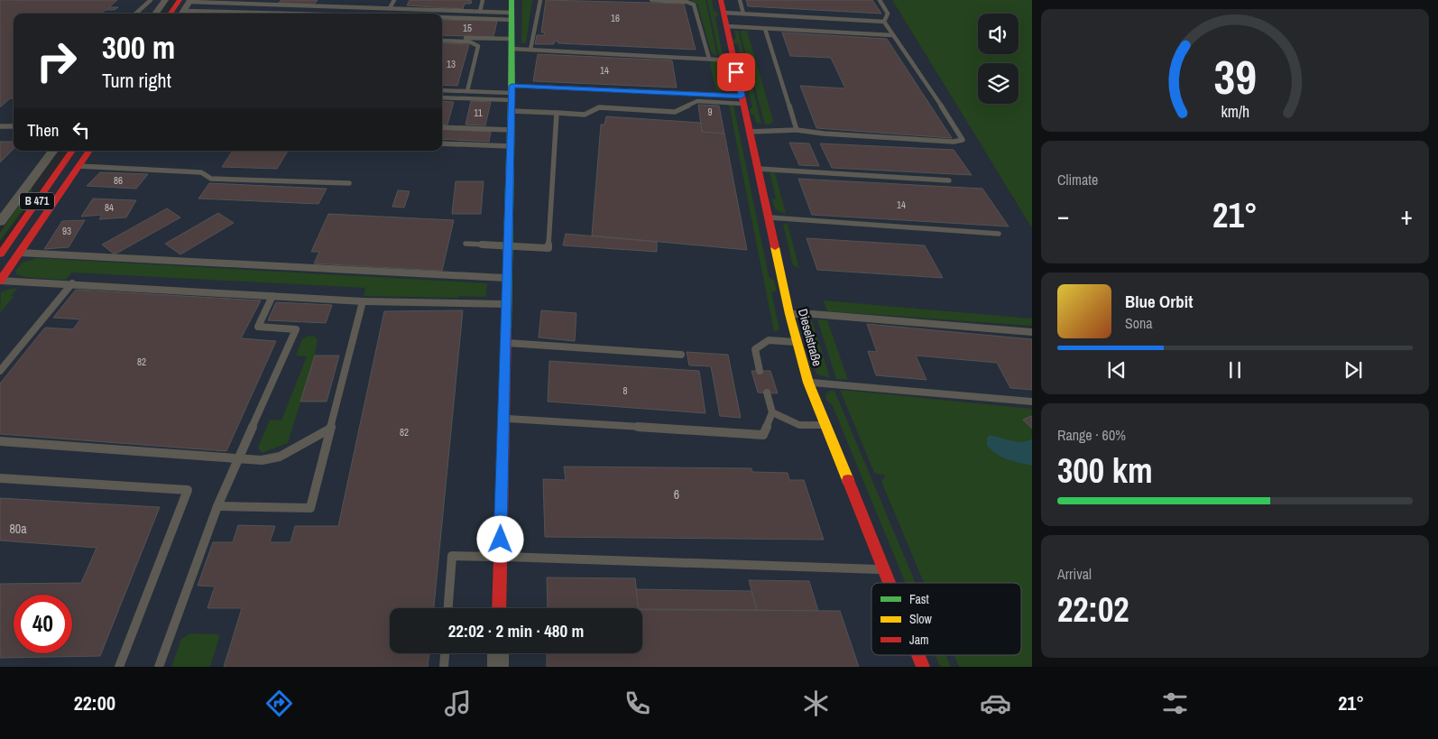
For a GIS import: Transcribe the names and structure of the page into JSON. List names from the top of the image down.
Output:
{
  "streets": {
    "street": ["B 471", "Dieselstraße"]
  },
  "house_numbers": [
    "16",
    "15",
    "13",
    "14",
    "9",
    "11",
    "86",
    "14",
    "84",
    "93",
    "82",
    "8",
    "82",
    "6",
    "80a"
  ],
  "legend": ["Fast", "Slow", "Jam"],
  "page": {
    "turn": ["300 m", "Turn right"],
    "then": "Then",
    "tile": [
      "Climate",
      ["Range · 60%", "300 km"],
      ["Arrival", "22:02"]
    ],
    "heat": ["−", "21°", "+"],
    "song": ["Blue Orbit", "Sona"],
    "limit": "40",
    "trip": "22:02 · 2 min · 480 m",
    "tabs": ["22:00", "21°"],
    "gauge": ["39", "km/h"]
  }
}
